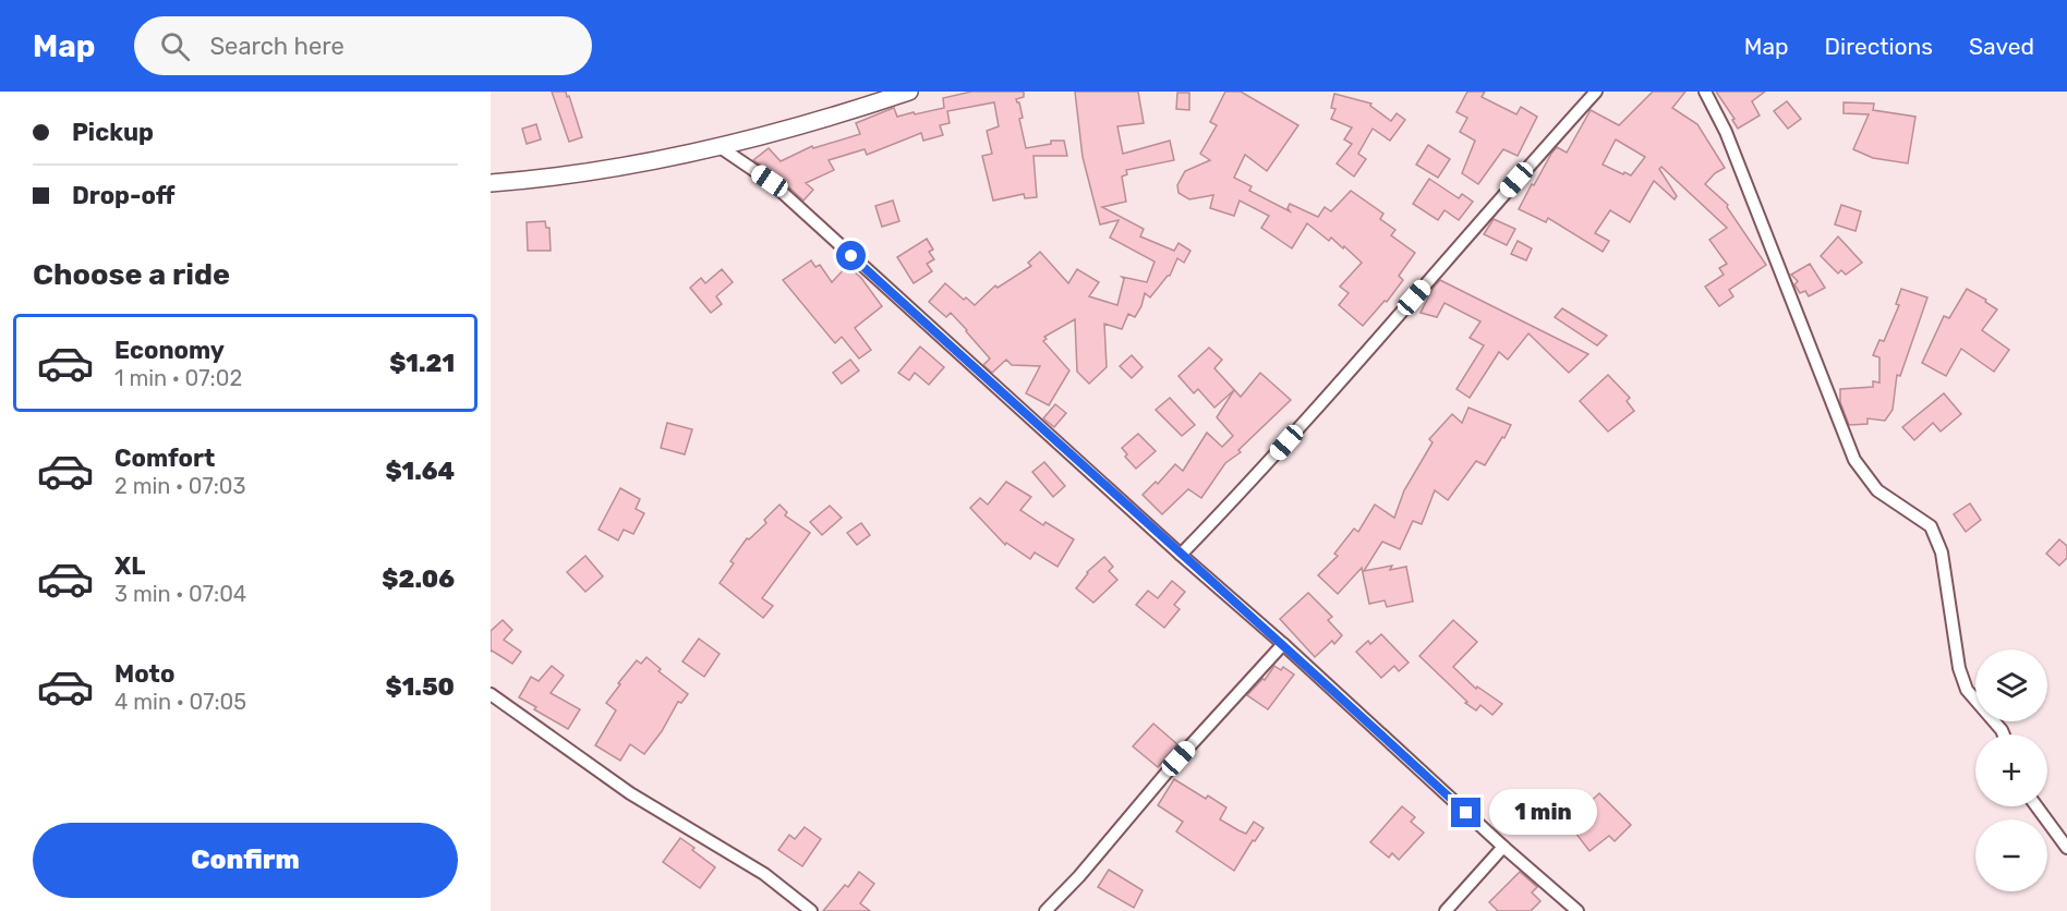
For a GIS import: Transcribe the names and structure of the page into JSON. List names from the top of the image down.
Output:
{
  "page": {
    "header": "Map",
    "search": "Search here",
    "nav": ["Map", "Directions", "Saved"],
    "banner": ["Pickup", "Drop-off"],
    "heading": "Choose a ride",
    "list": [
      {
        "name": "Economy",
        "note": "1 min · 07:02",
        "value": "$1.21"
      },
      {
        "name": "Comfort",
        "note": "2 min · 07:03",
        "value": "$1.64"
      },
      {
        "name": "XL",
        "note": "3 min · 07:04",
        "value": "$2.06"
      },
      {
        "name": "Moto",
        "note": "4 min · 07:05",
        "value": "$1.50"
      }
    ],
    "map_buttons": ["+", "−"],
    "bubble": "1 min",
    "buttons": "Confirm"
  }
}
